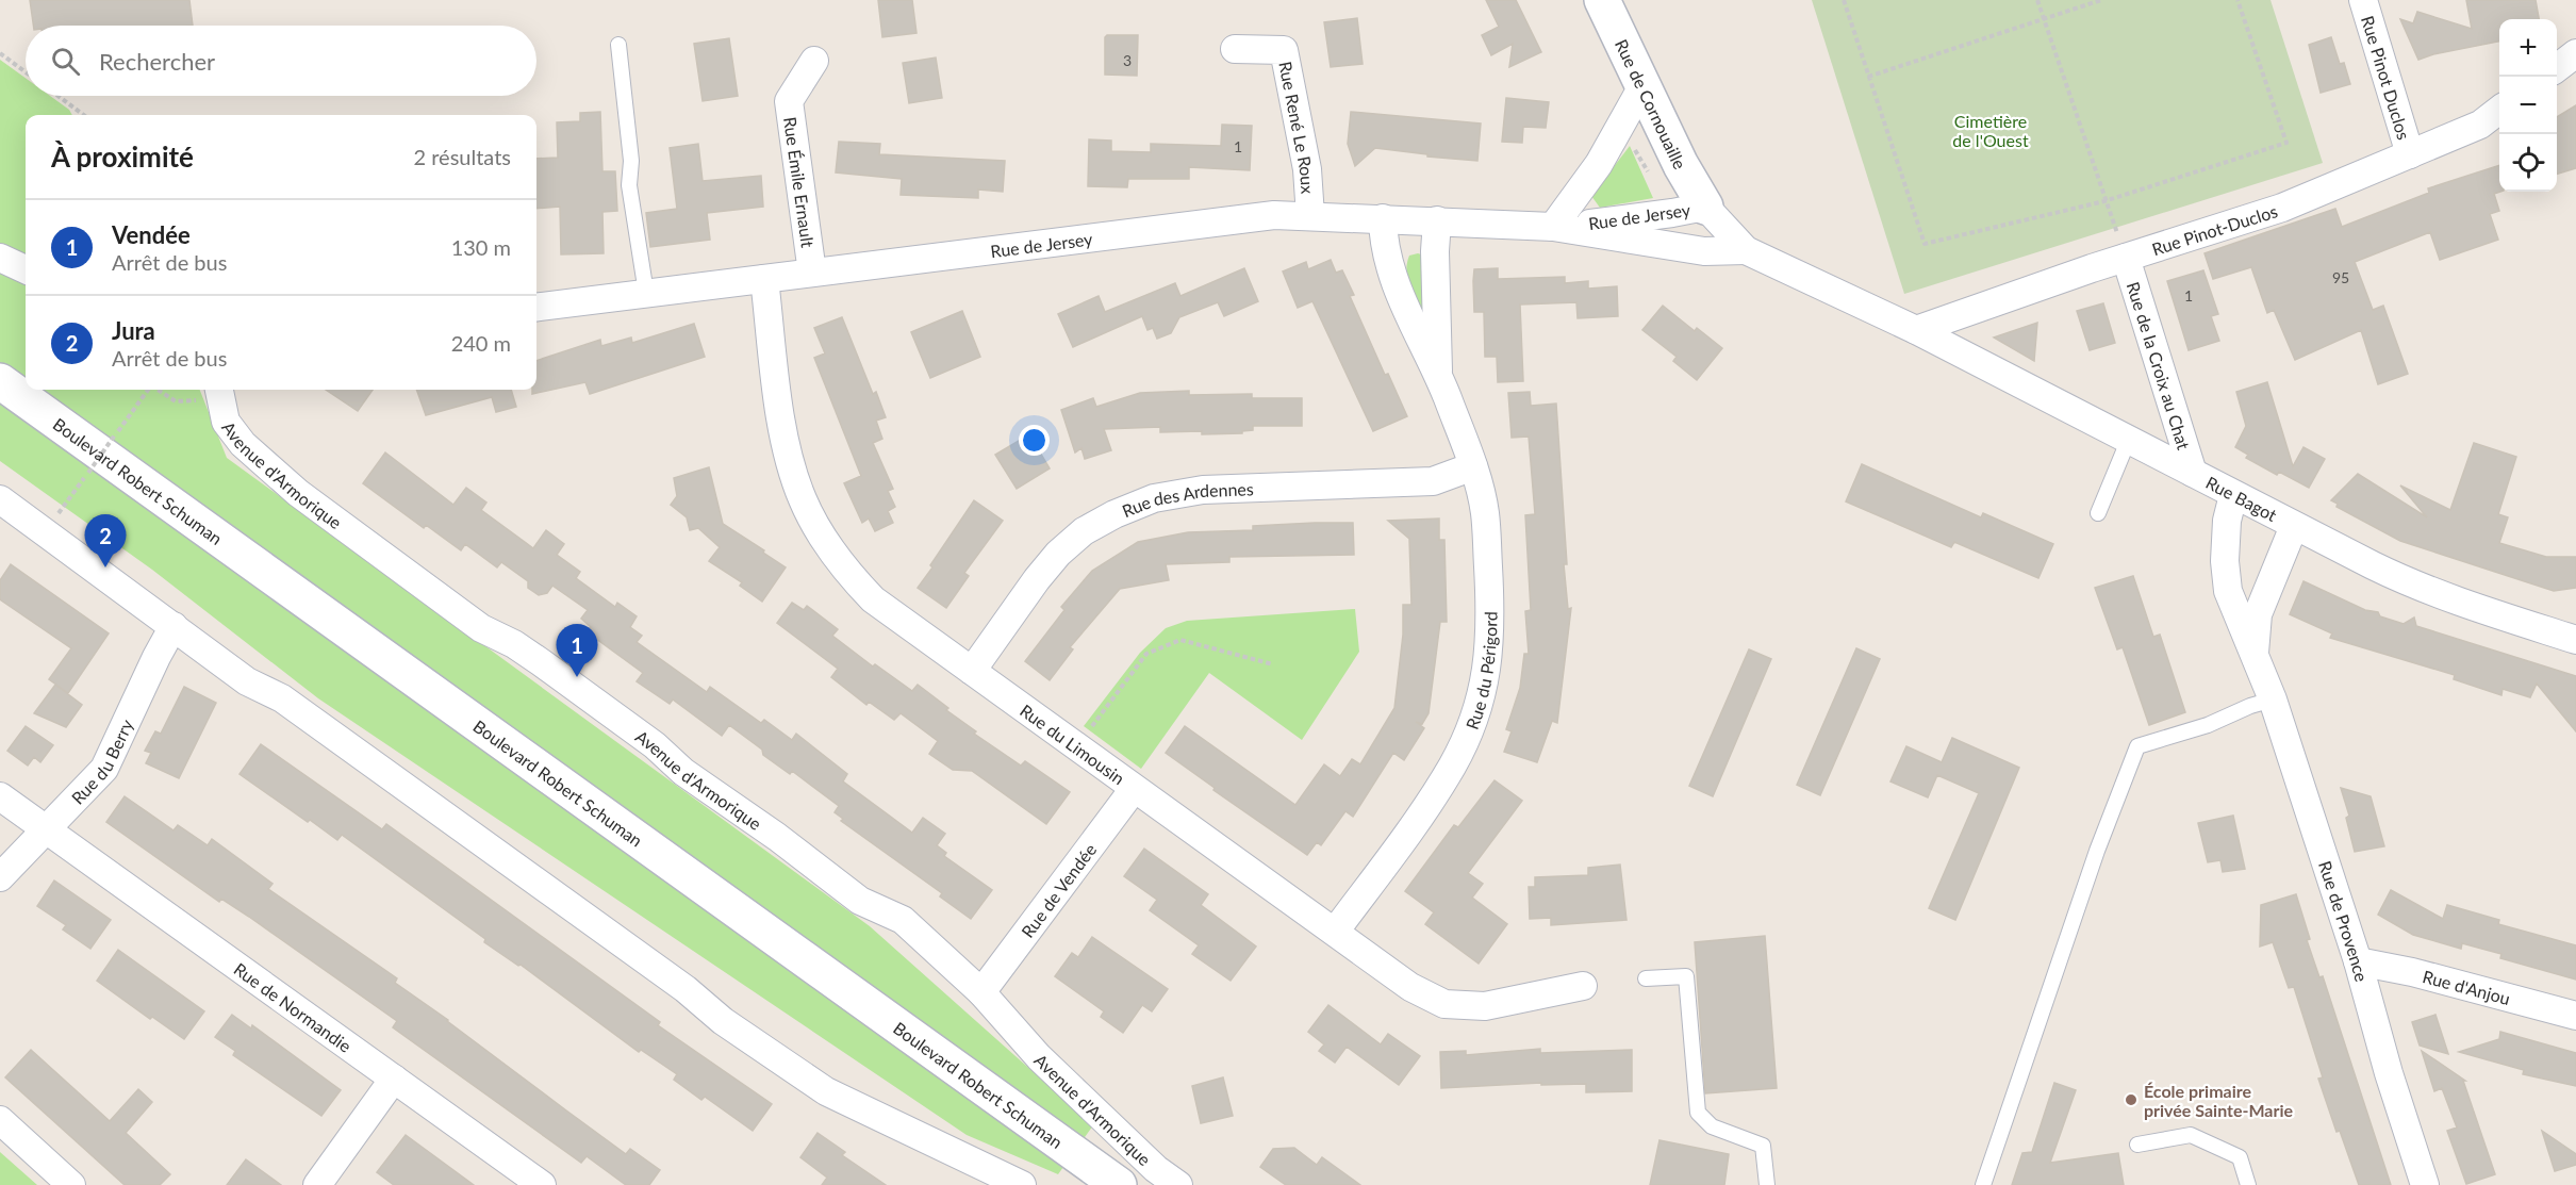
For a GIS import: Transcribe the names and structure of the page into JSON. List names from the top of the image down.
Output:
{
  "streets": {
    "main road": ["Rue de Cornouaille", "Boulevard Robert Schuman"],
    "street": [
      "Rue Pinot Duclos",
      "Rue René Le Roux",
      "Rue Émile Ernault",
      "Rue de Jersey",
      "Rue Pinot-Duclos",
      "Rue de la Croix au Chat",
      "Avenue d'Armorique",
      "Rue Bagot",
      "Rue des Ardennes",
      "Rue du Périgord",
      "Rue du Limousin",
      "Rue du Berry",
      "Rue de Vendée",
      "Rue de Provence",
      "Rue d'Anjou",
      "Rue de Normandie"
    ]
  },
  "crossings": [
    ["Rue Pinot Duclos", "Rue Pinot-Duclos"],
    ["Rue de Cornouaille", "Rue de Jersey"],
    ["Rue René Le Roux", "Rue de Jersey"],
    ["Rue Émile Ernault", "Rue de Jersey"],
    ["Rue de Jersey", "Rue Pinot-Duclos"],
    ["Rue de Jersey", "Rue Bagot"],
    ["Rue de Jersey", "Rue du Périgord"],
    ["Rue de Jersey", "Rue du Limousin"],
    ["Rue Pinot-Duclos", "Rue de la Croix au Chat"],
    ["Rue Pinot-Duclos", "Rue Bagot"],
    ["Rue de la Croix au Chat", "Rue Bagot"],
    ["Avenue d'Armorique", "Rue de Vendée"],
    ["Rue Bagot", "Rue de Provence"],
    ["Rue des Ardennes", "Rue du Périgord"],
    ["Rue des Ardennes", "Rue du Limousin"],
    ["Rue du Périgord", "Rue du Limousin"],
    ["Rue du Limousin", "Rue de Vendée"],
    ["Rue du Berry", "Rue de Normandie"],
    ["Rue de Provence", "Rue d'Anjou"]
  ],
  "parks": ["Cimetière de l'Ouest"],
  "places": ["École primaire privée Sainte-Marie"],
  "house_numbers": [
    "3",
    "1",
    "95",
    "1"
  ],
  "page": {
    "map_buttons": ["+", "−"],
    "search": "Rechercher",
    "heading": ["À proximité", "2 résultats"],
    "list": [
      {
        "mark": "1",
        "name": "Vendée",
        "note": "Arrêt de bus",
        "value": "130 m"
      },
      {
        "mark": "2",
        "name": "Jura",
        "note": "Arrêt de bus",
        "value": "240 m"
      }
    ],
    "pins": ["2", "1"]
  }
}
